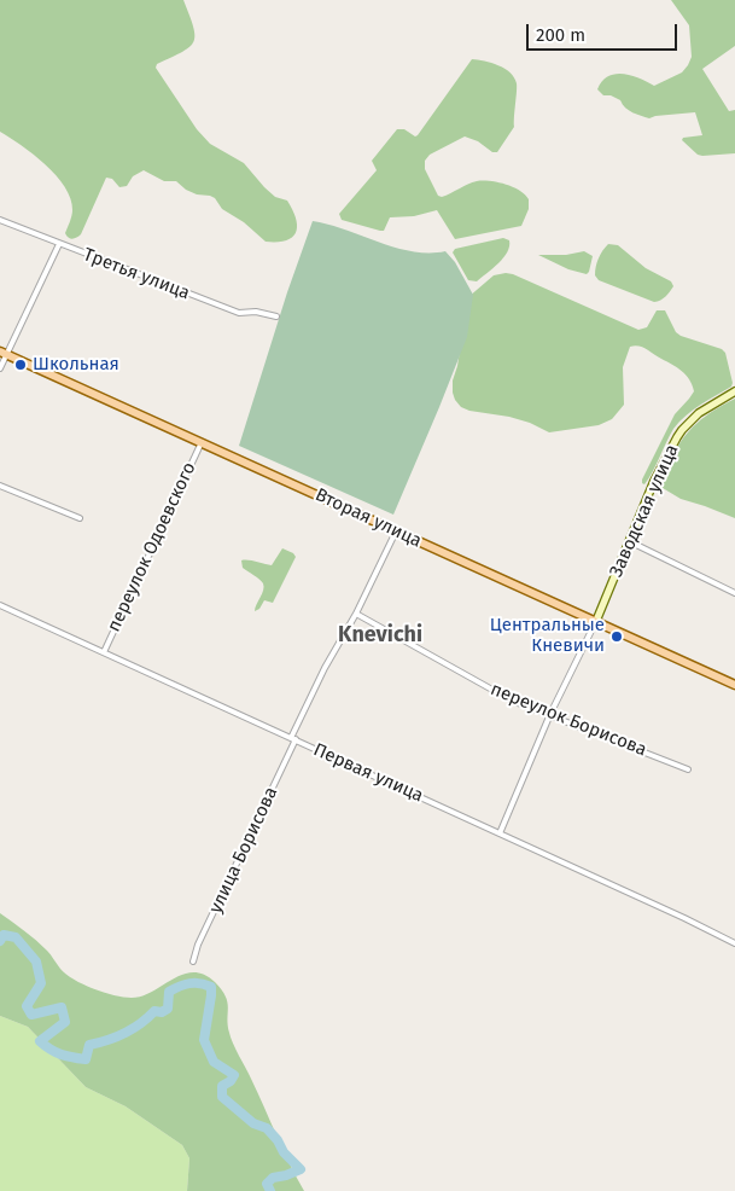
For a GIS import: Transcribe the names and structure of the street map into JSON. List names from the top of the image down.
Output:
{
  "streets": {
    "main road": ["Вторая улица"],
    "street": [
      "Третья улица",
      "Заводская улица",
      "переулок Одоевского",
      "переулок Борисова",
      "Первая улица",
      "улица Борисова"
    ]
  },
  "crossings": [
    ["Заводская улица", "Вторая улица"],
    ["Вторая улица", "переулок Одоевского"],
    ["переулок Одоевского", "Первая улица"],
    ["Первая улица", "улица Борисова"]
  ],
  "districts": ["Knevichi"],
  "places": ["Школьная", "Центральные Кневичи"],
  "scale_bar": "200 m"
}
